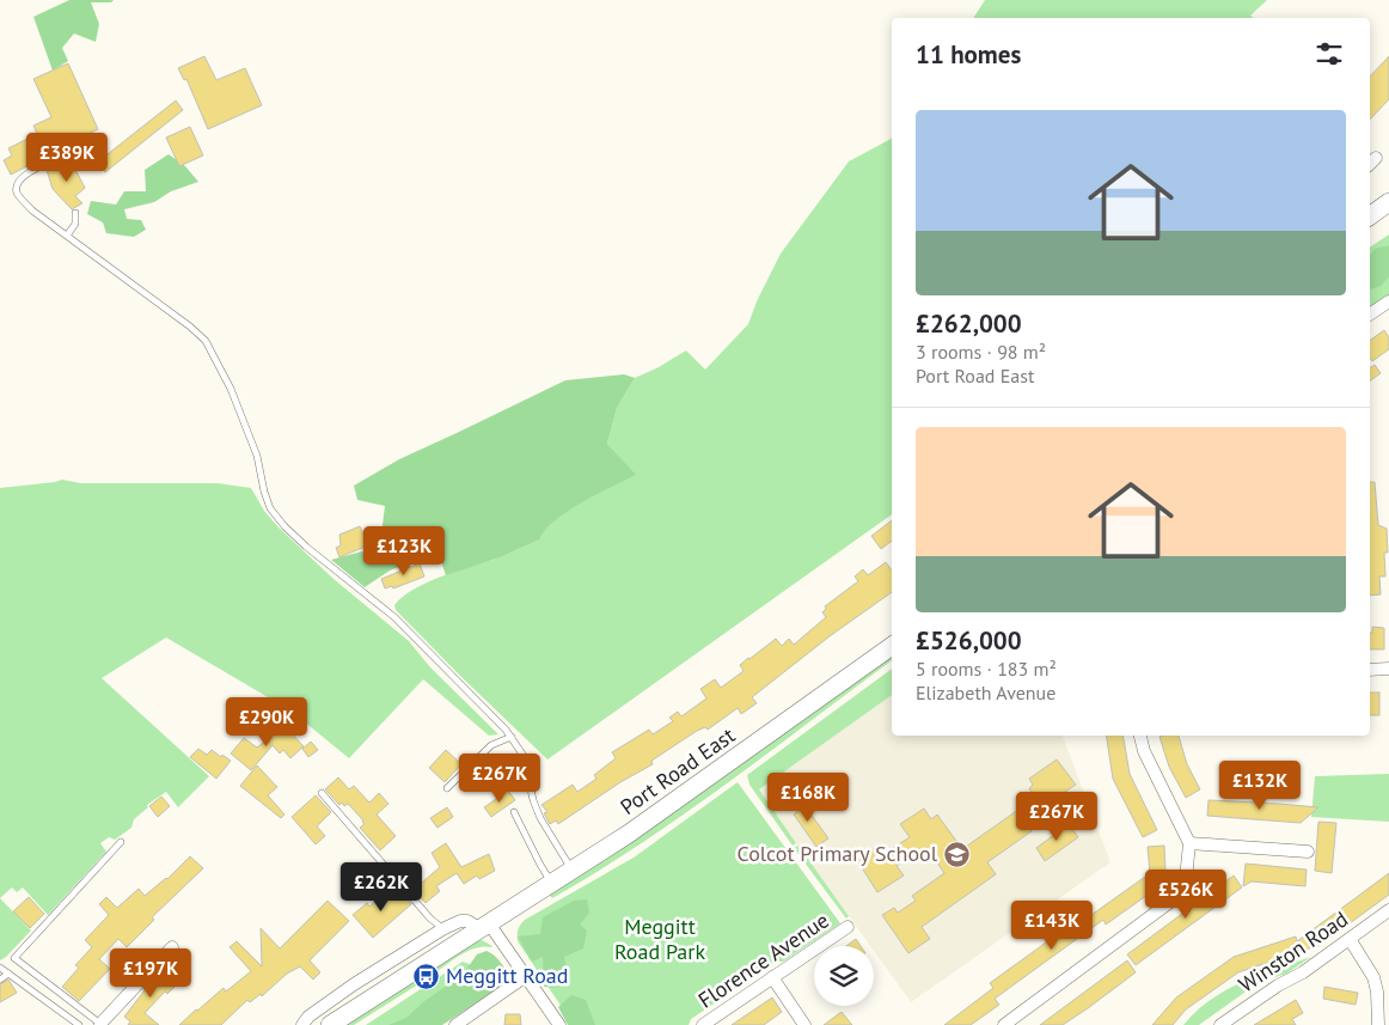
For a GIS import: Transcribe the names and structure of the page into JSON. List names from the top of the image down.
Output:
{
  "streets": {
    "main road": ["Port Road East"],
    "street": ["Winston Road", "Florence Avenue"]
  },
  "parks": ["Meggitt Road Park"],
  "places": {
    "school or university": ["Colcot Primary School"],
    "bus stop": ["Meggitt Road"]
  },
  "page": {
    "heading": "11 homes",
    "list": [
      {
        "name": "£262,000",
        "note": "3 rooms · 98 m² · Port Road East"
      },
      {
        "name": "£526,000",
        "note": "5 rooms · 183 m² · Elizabeth Avenue"
      }
    ],
    "price": [
      "£389K",
      "£123K",
      "£290K",
      "£267K",
      "£132K",
      "£168K",
      "£267K",
      "£262K",
      "£526K",
      "£143K",
      "£197K"
    ]
  }
}
